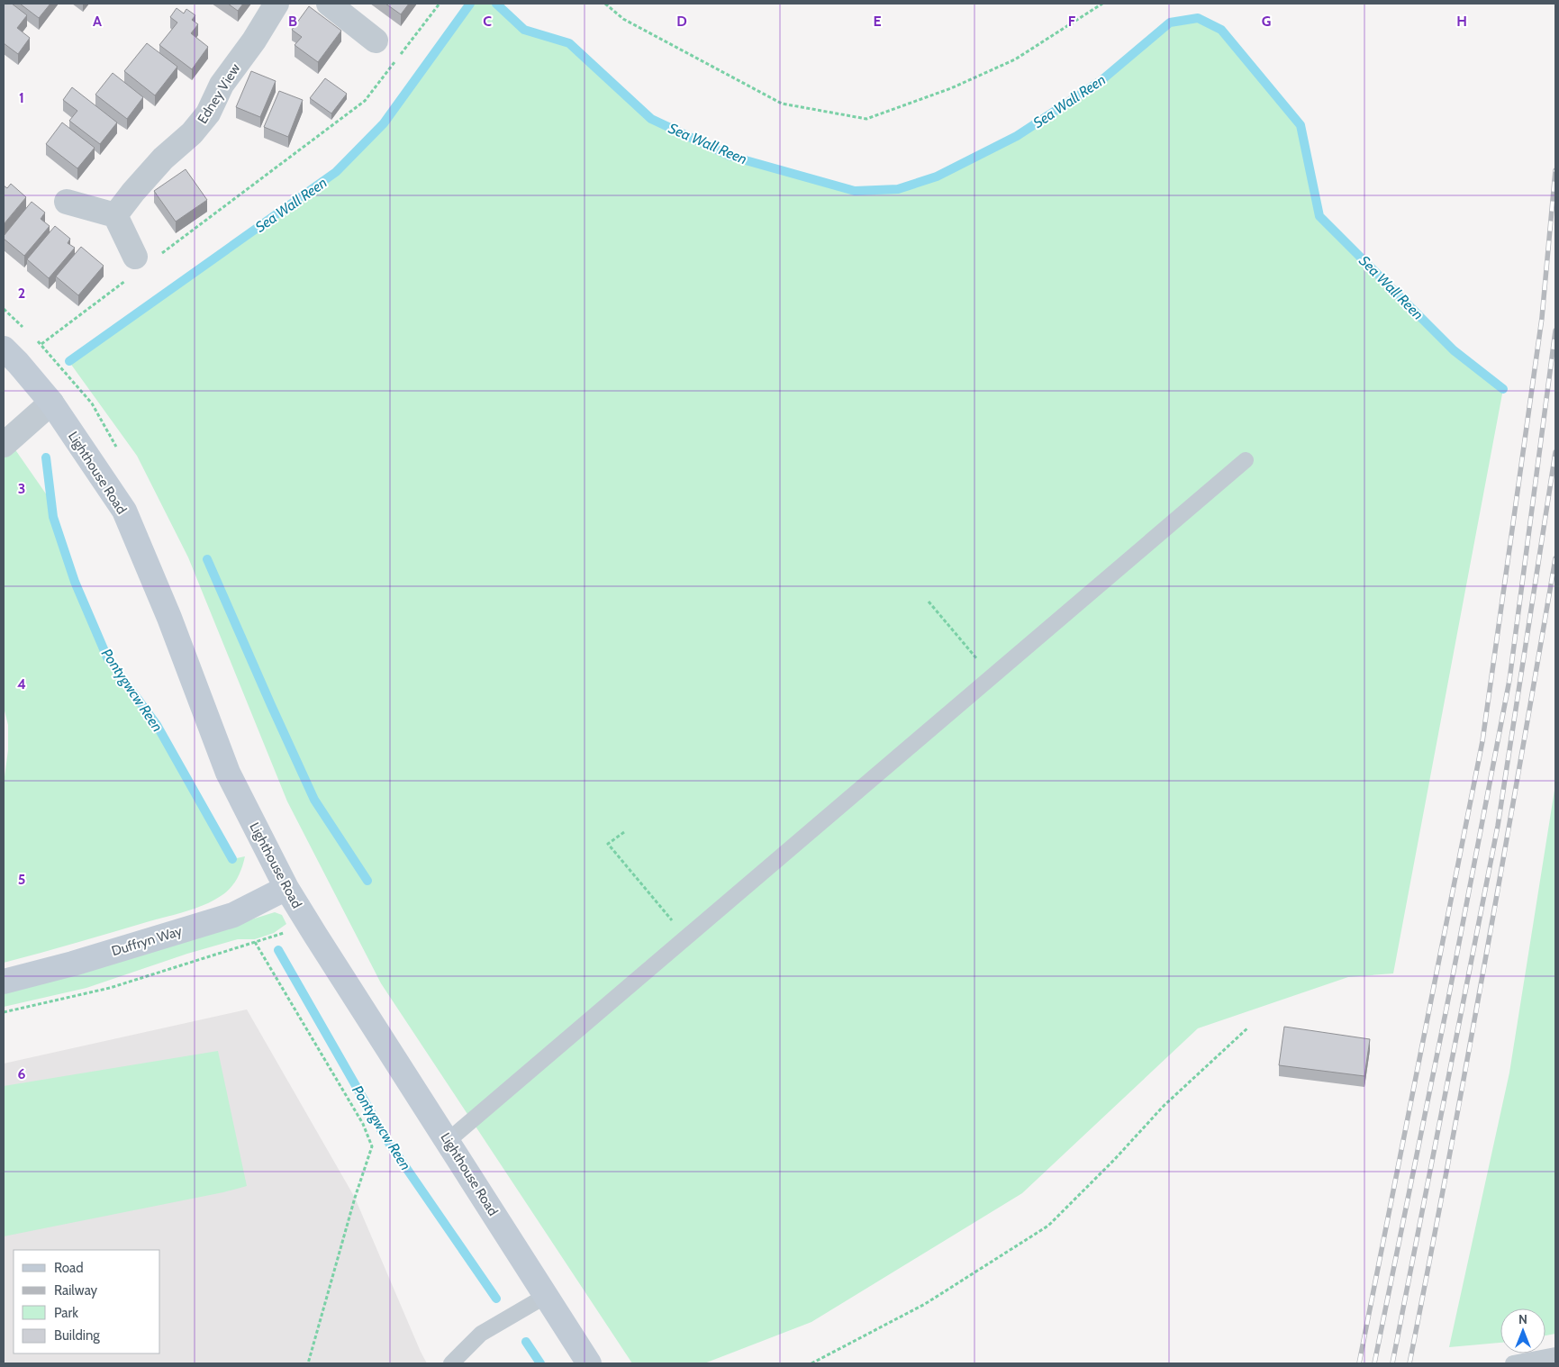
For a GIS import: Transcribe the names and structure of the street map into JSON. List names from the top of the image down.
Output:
{
  "streets": {
    "main road": ["Lighthouse Road", "Duffryn Way"],
    "street": ["Edney View"]
  },
  "crossings": [
    ["Lighthouse Road", "Duffryn Way"]
  ],
  "water": ["Sea Wall Reen", "Pontygwcw Reen"],
  "legend": [
    "Road",
    "Railway",
    "Park",
    "Building"
  ],
  "north": "top",
  "grid": {
    "columns": [
      "A",
      "B",
      "C",
      "D",
      "E",
      "F",
      "G",
      "H"
    ],
    "rows": [
      "1",
      "2",
      "3",
      "4",
      "5",
      "6"
    ]
  }
}
